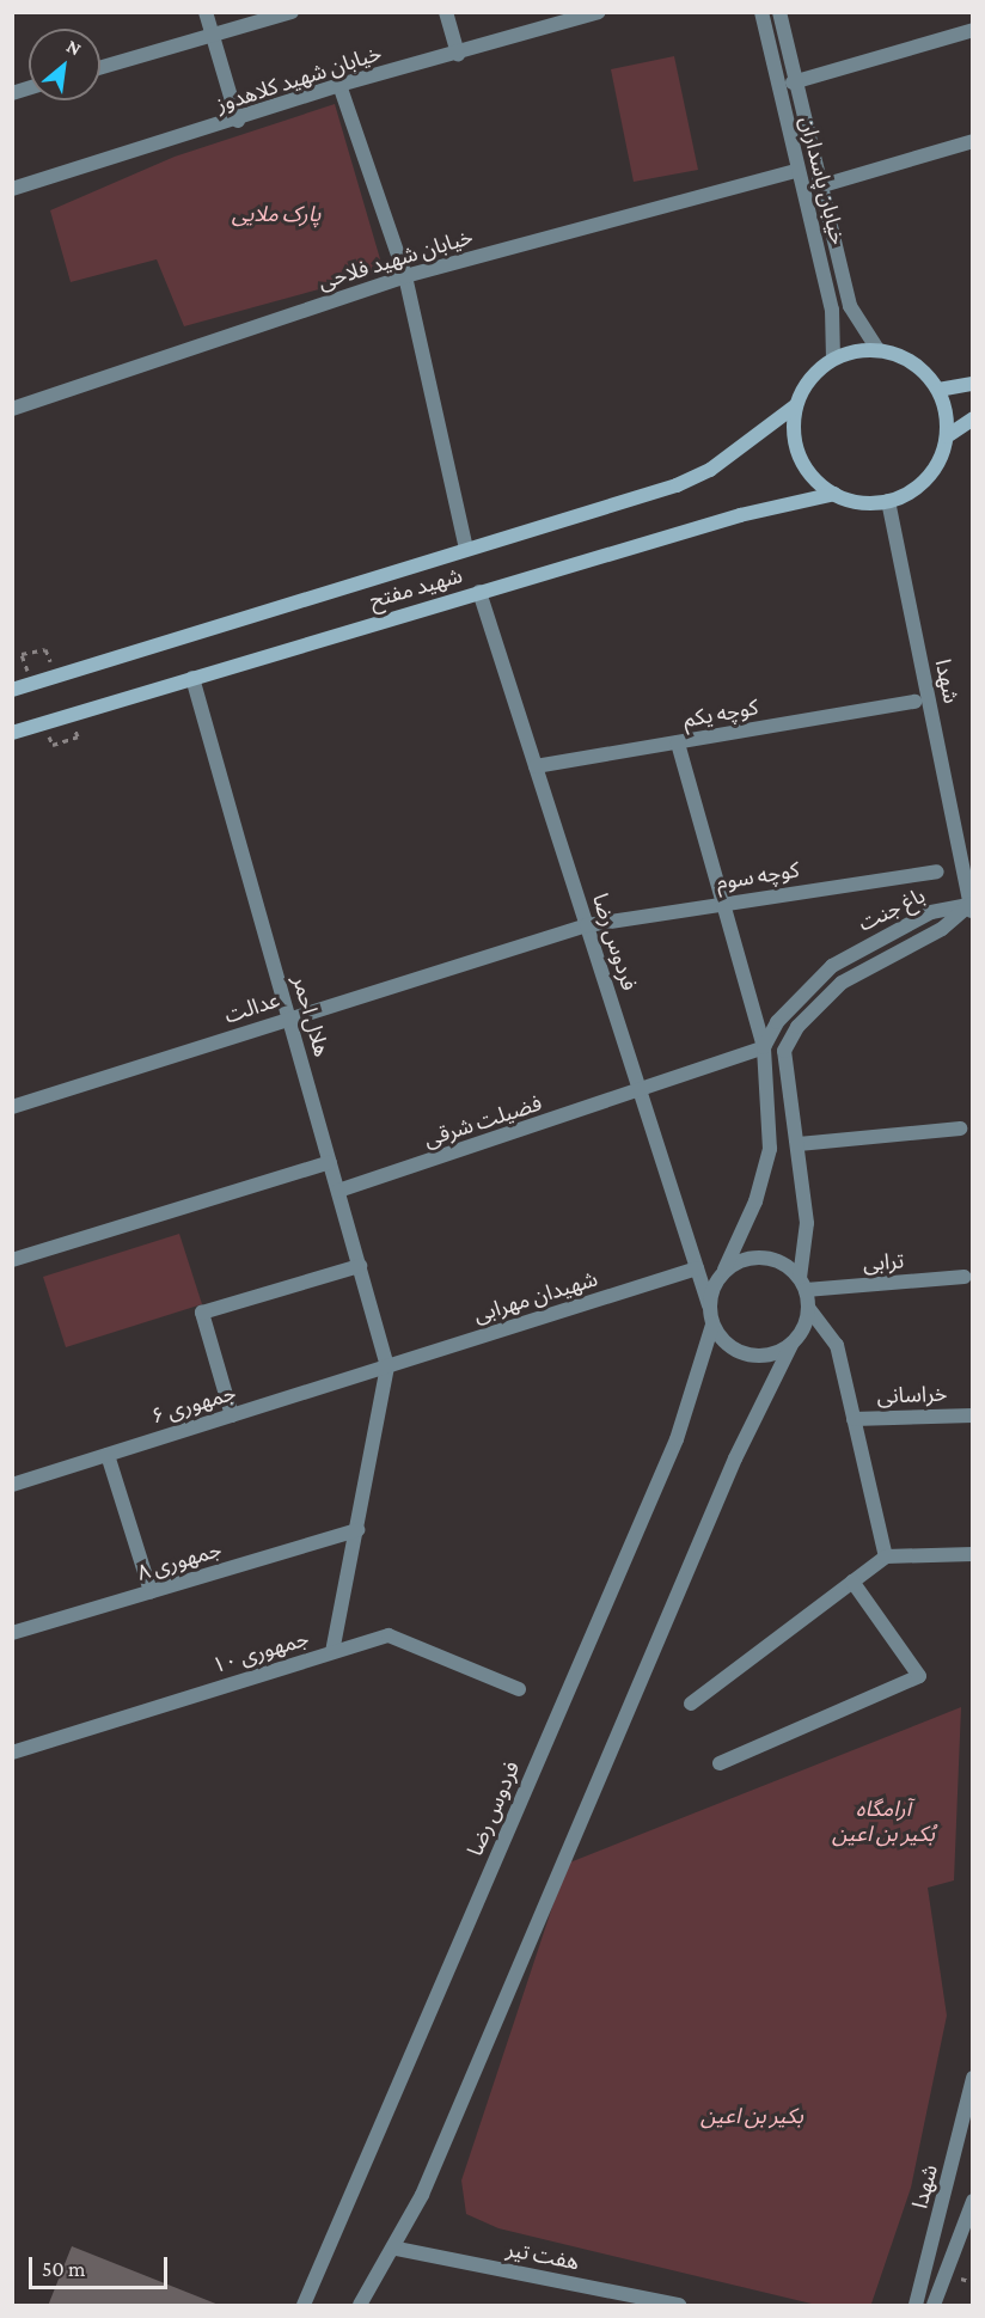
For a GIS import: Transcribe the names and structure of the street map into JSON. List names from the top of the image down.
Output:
{
  "streets": {
    "main road": ["شهید مفتح"],
    "street": [
      "خیابان شهید کلاهدوز",
      "خیابان پاسداران",
      "خیابان شهید فلاحی",
      "شهدا",
      "کوچه یکم",
      "کوچه سوم",
      "باغ جنت",
      "فردوس رضا",
      "عدالت",
      "هلال احمر",
      "فضیلت شرقی",
      "ترابی",
      "شهیدان مهرابی",
      "خراسانی",
      "جمهوری ۶",
      "جمهوری ۸",
      "جمهوری ۱۰",
      "هفت تیر"
    ]
  },
  "crossings": [
    ["خیابان پاسداران", "خیابان شهید فلاحی"],
    ["خیابان پاسداران", "شهید مفتح"],
    ["خیابان پاسداران", "شهدا"],
    ["شهید مفتح", "شهدا"],
    ["شهید مفتح", "فردوس رضا"],
    ["شهید مفتح", "هلال احمر"],
    ["شهدا", "باغ جنت"],
    ["کوچه یکم", "فردوس رضا"],
    ["کوچه سوم", "فردوس رضا"],
    ["کوچه سوم", "عدالت"],
    ["باغ جنت", "فردوس رضا"],
    ["باغ جنت", "فضیلت شرقی"],
    ["باغ جنت", "ترابی"],
    ["فردوس رضا", "عدالت"],
    ["فردوس رضا", "فضیلت شرقی"],
    ["فردوس رضا", "ترابی"],
    ["فردوس رضا", "شهیدان مهرابی"],
    ["عدالت", "هلال احمر"],
    ["هلال احمر", "فضیلت شرقی"],
    ["هلال احمر", "شهیدان مهرابی"],
    ["هلال احمر", "جمهوری ۶"],
    ["شهیدان مهرابی", "جمهوری ۶"]
  ],
  "parks": ["پارک ملایی", "آرامگاه بُکیر بن اعین", "بکیر بن اعین"],
  "scale_bar": "50 m",
  "north": "top right"
}
